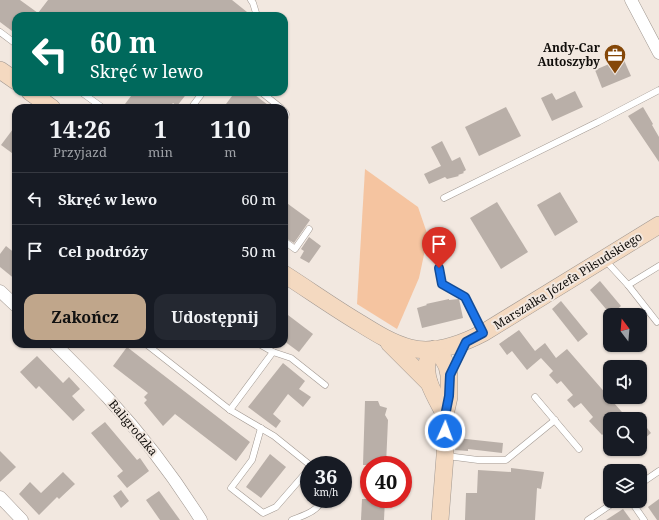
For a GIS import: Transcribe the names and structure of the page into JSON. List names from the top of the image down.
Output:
{
  "streets": {
    "main road": ["Marszałka Józefa Piłsudskiego"],
    "street": ["Baligrodzka"]
  },
  "places": {
    "office": ["Andy-Car Autoszyby"]
  },
  "north": "top",
  "page": {
    "turn": ["60 m", "Skręć w lewo"],
    "eta": [
      "14:26",
      "Przyjazd",
      "1",
      "min",
      "110",
      "m"
    ],
    "list": [
      {
        "name": "Skręć w lewo",
        "value": "60 m"
      },
      {
        "name": "Cel podróży",
        "value": "50 m"
      }
    ],
    "buttons": ["Zakończ", "Udostępnij"],
    "speed": "36 km/h",
    "limit": "40"
  }
}
